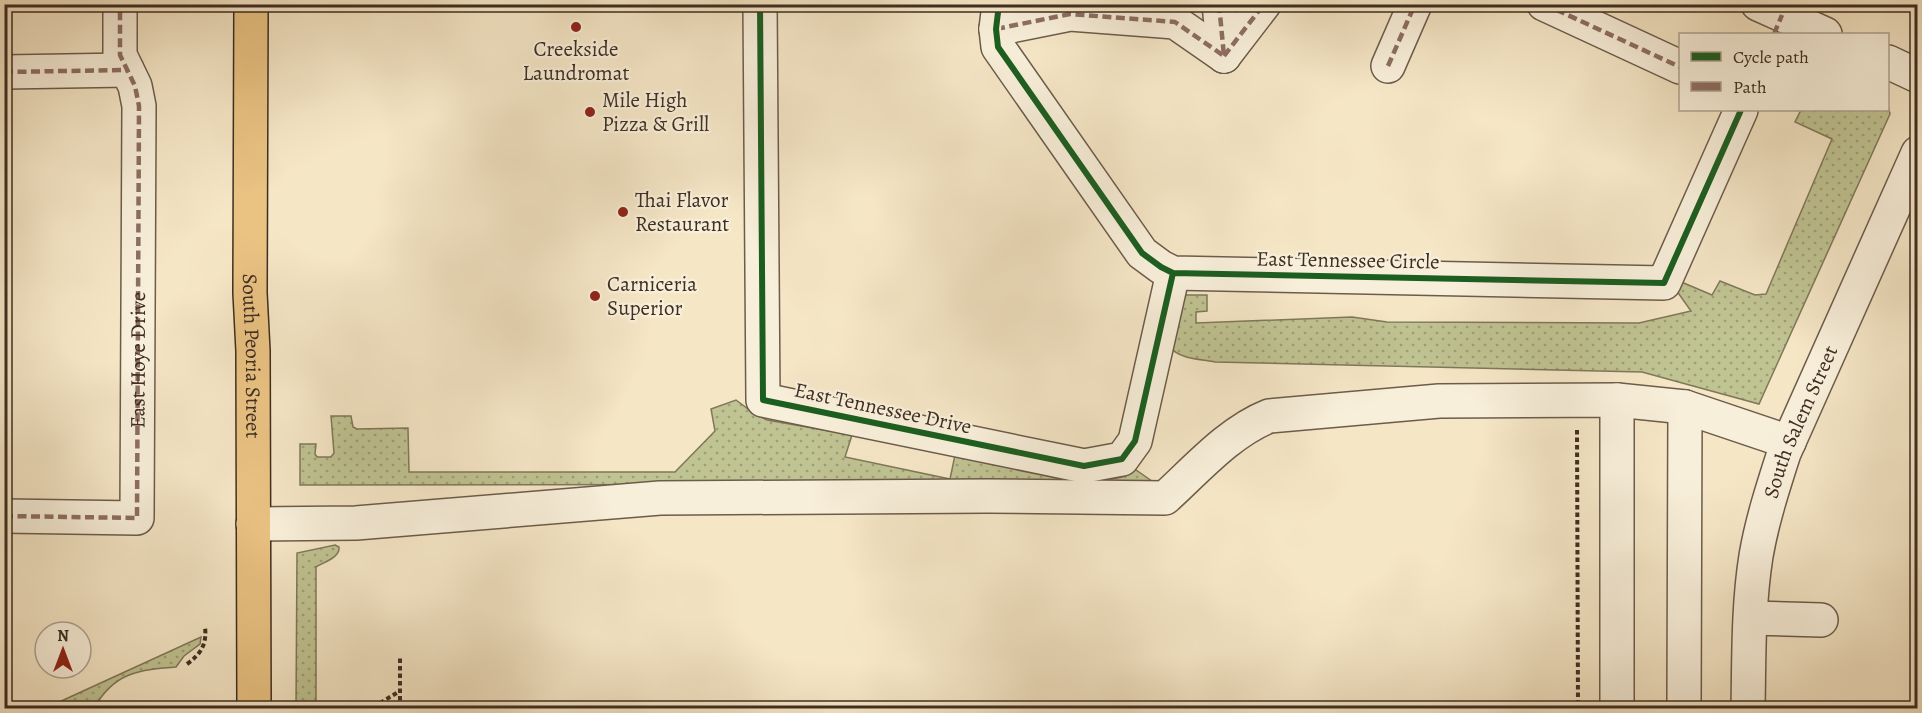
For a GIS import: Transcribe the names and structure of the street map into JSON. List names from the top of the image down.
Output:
{
  "streets": {
    "main road": ["South Peoria Street"],
    "street": [
      "East Tennessee Circle",
      "East Hoye Drive",
      "East Tennessee Drive",
      "South Salem Street"
    ]
  },
  "crossings": [
    ["East Tennessee Circle", "East Tennessee Drive"]
  ],
  "places": [
    "Creekside Laundromat",
    "Mile High Pizza & Grill",
    "Thai Flavor Restaurant",
    "Carniceria Superior"
  ],
  "legend": ["Cycle path", "Path"],
  "north": "top"
}
